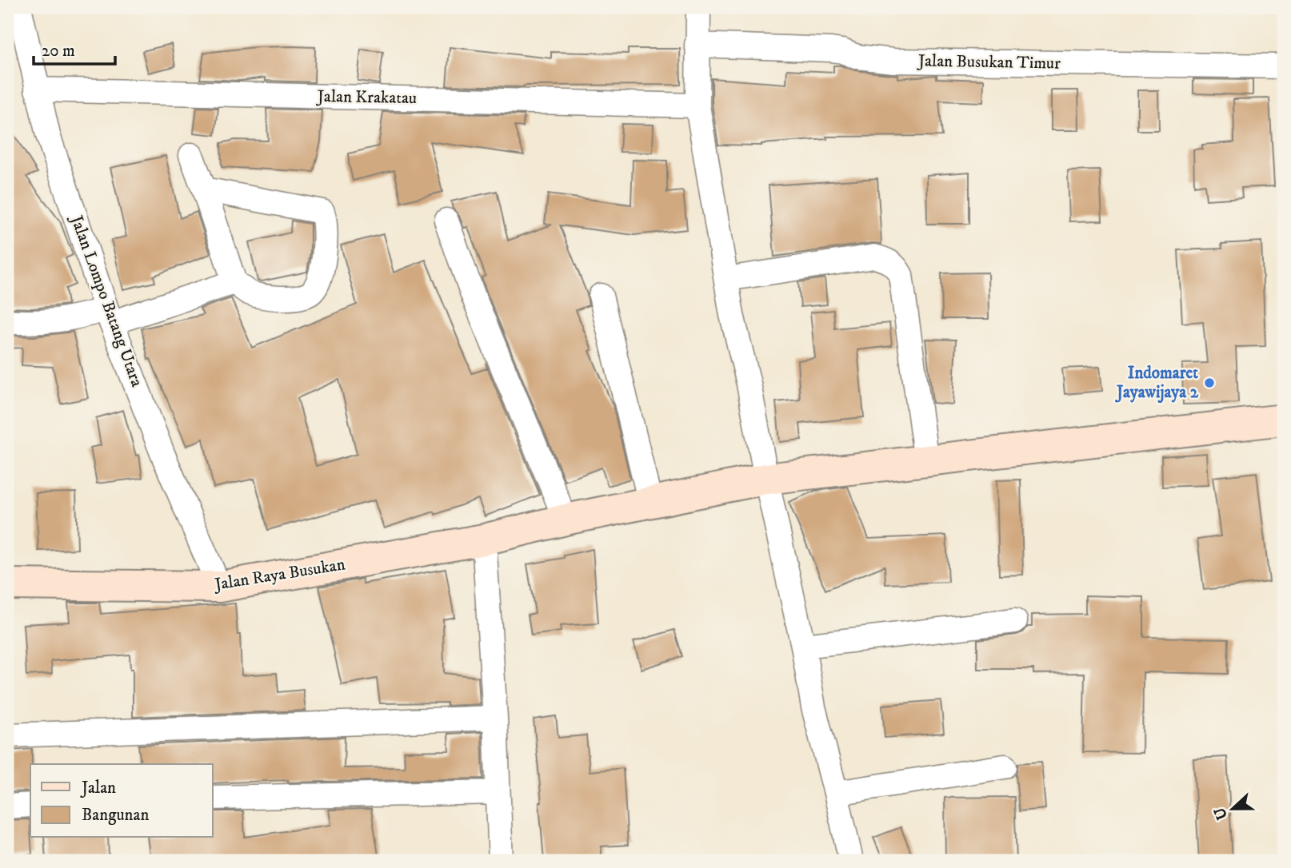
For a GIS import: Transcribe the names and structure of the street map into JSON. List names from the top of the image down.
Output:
{
  "streets": {
    "street": [
      "Jalan Busukan Timur",
      "Jalan Krakatau",
      "Jalan Lompo Batang Utara",
      "Jalan Raya Busukan"
    ]
  },
  "crossings": [
    ["Jalan Krakatau", "Jalan Lompo Batang Utara"],
    ["Jalan Lompo Batang Utara", "Jalan Raya Busukan"]
  ],
  "places": ["Indomaret Jayawijaya 2"],
  "legend": ["Jalan", "Bangunan"],
  "scale_bar": "20 m",
  "north": "left"
}
